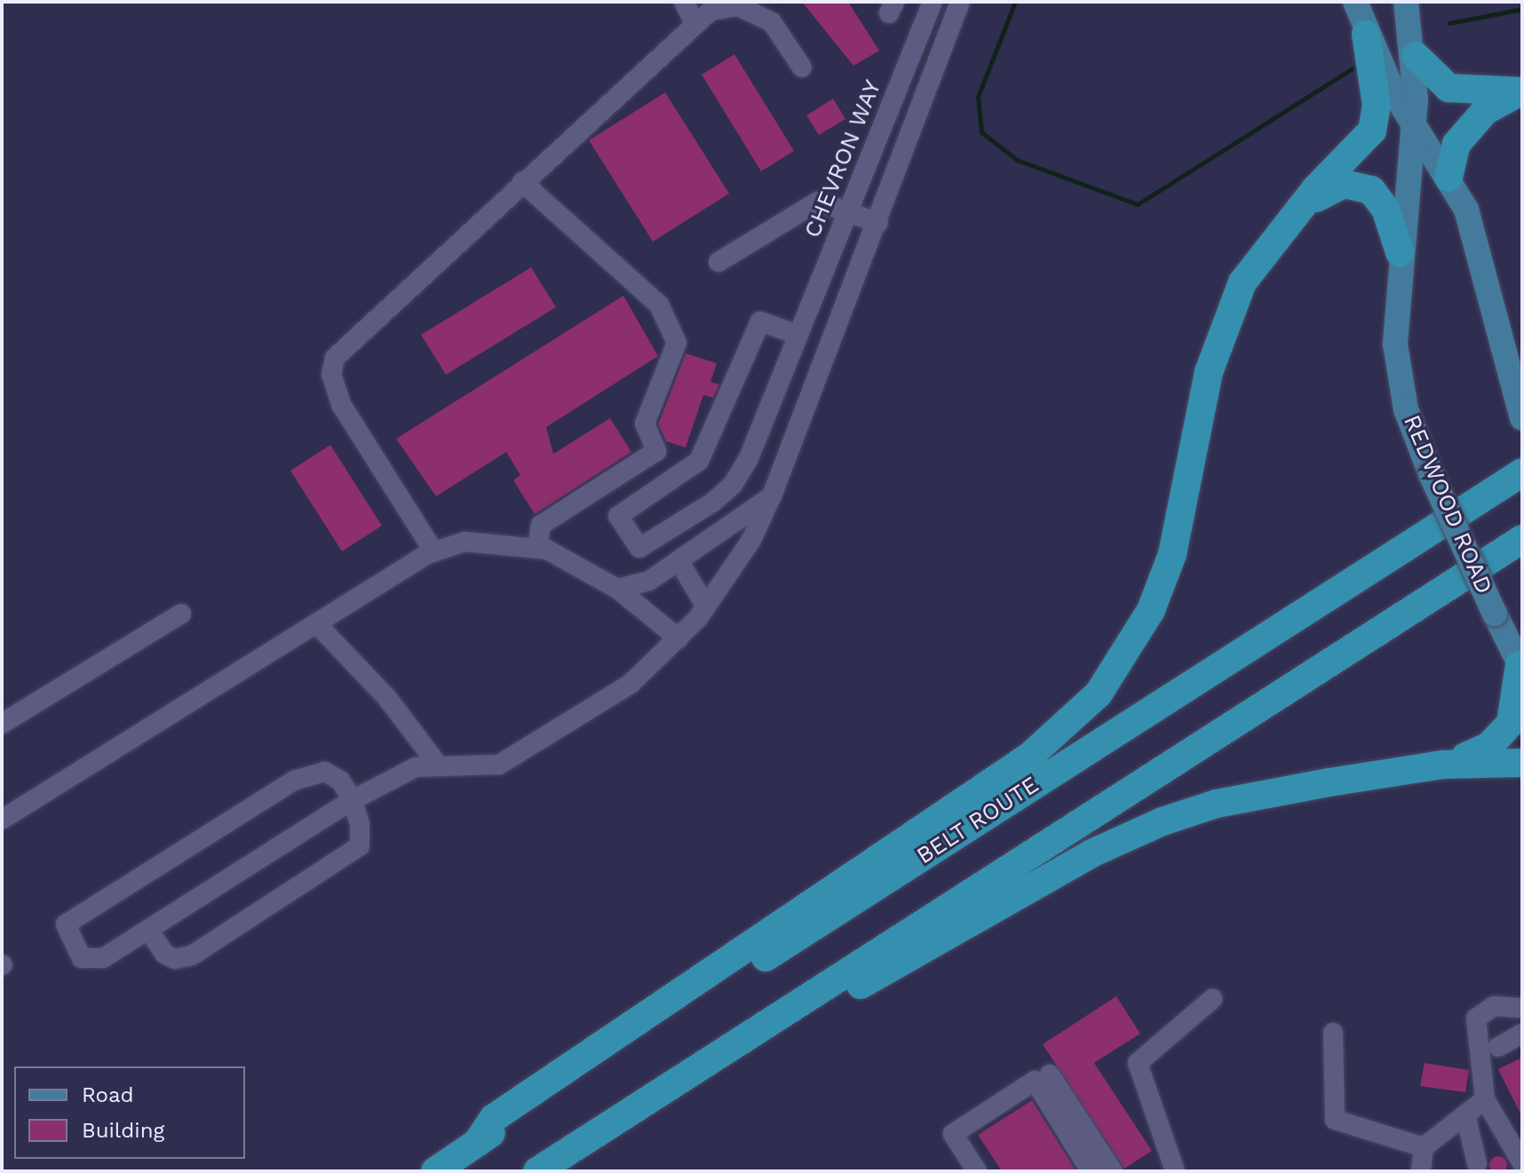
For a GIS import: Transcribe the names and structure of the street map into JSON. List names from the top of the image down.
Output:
{
  "streets": {
    "highway": ["BELT ROUTE"],
    "main road": ["REDWOOD ROAD"],
    "lane": ["CHEVRON WAY"]
  },
  "legend": ["Road", "Building"]
}
